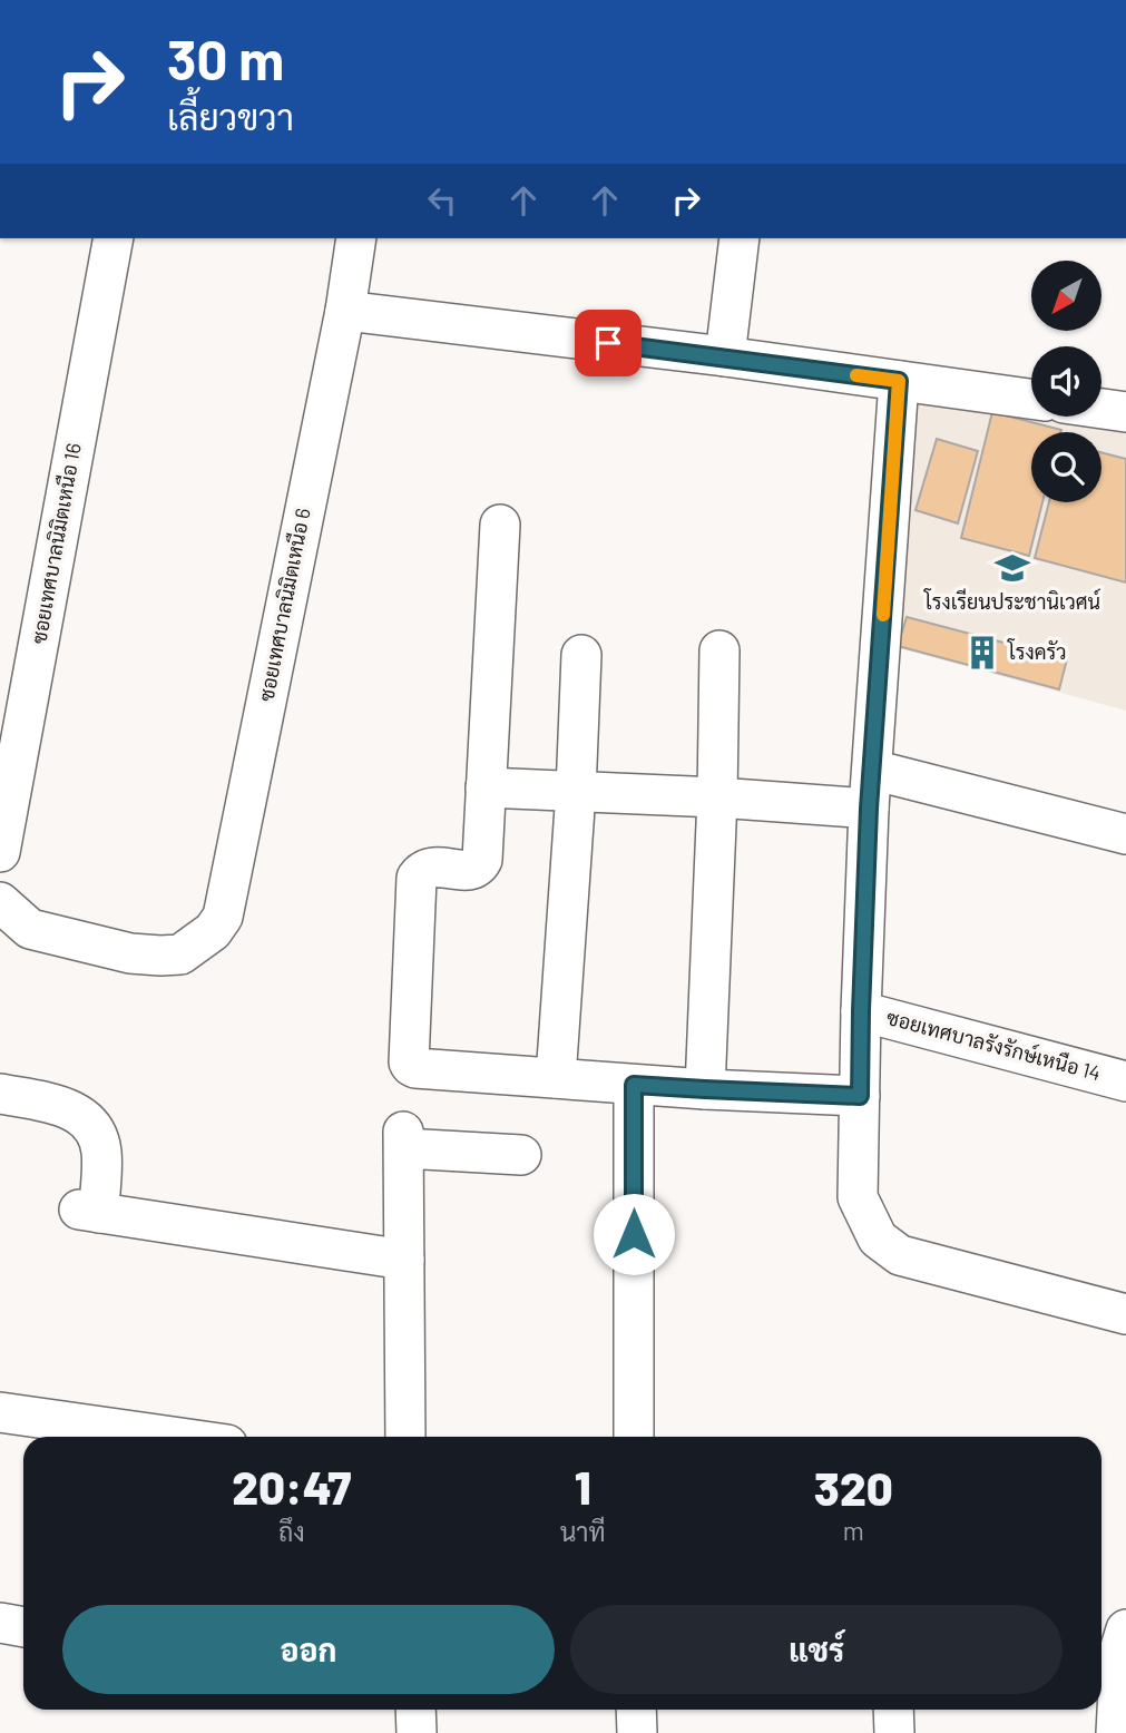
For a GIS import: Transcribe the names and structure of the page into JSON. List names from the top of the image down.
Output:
{
  "streets": {
    "street": ["ซอยเทศบาลนิมิตเหนือ 16", "ซอยเทศบาลนิมิตเหนือ 6", "ซอยเทศบาลรังรักษ์เหนือ 14"]
  },
  "places": {
    "school or university": ["โรงเรียนประชานิเวศน์"],
    "building": ["โรงครัว"]
  },
  "north": "bottom left",
  "page": {
    "turn": ["30 m", "เลี้ยวขวา"],
    "eta": [
      "20:47",
      "ถึง",
      "1",
      "นาที",
      "320",
      "m"
    ],
    "buttons": ["ออก", "แชร์"]
  }
}
